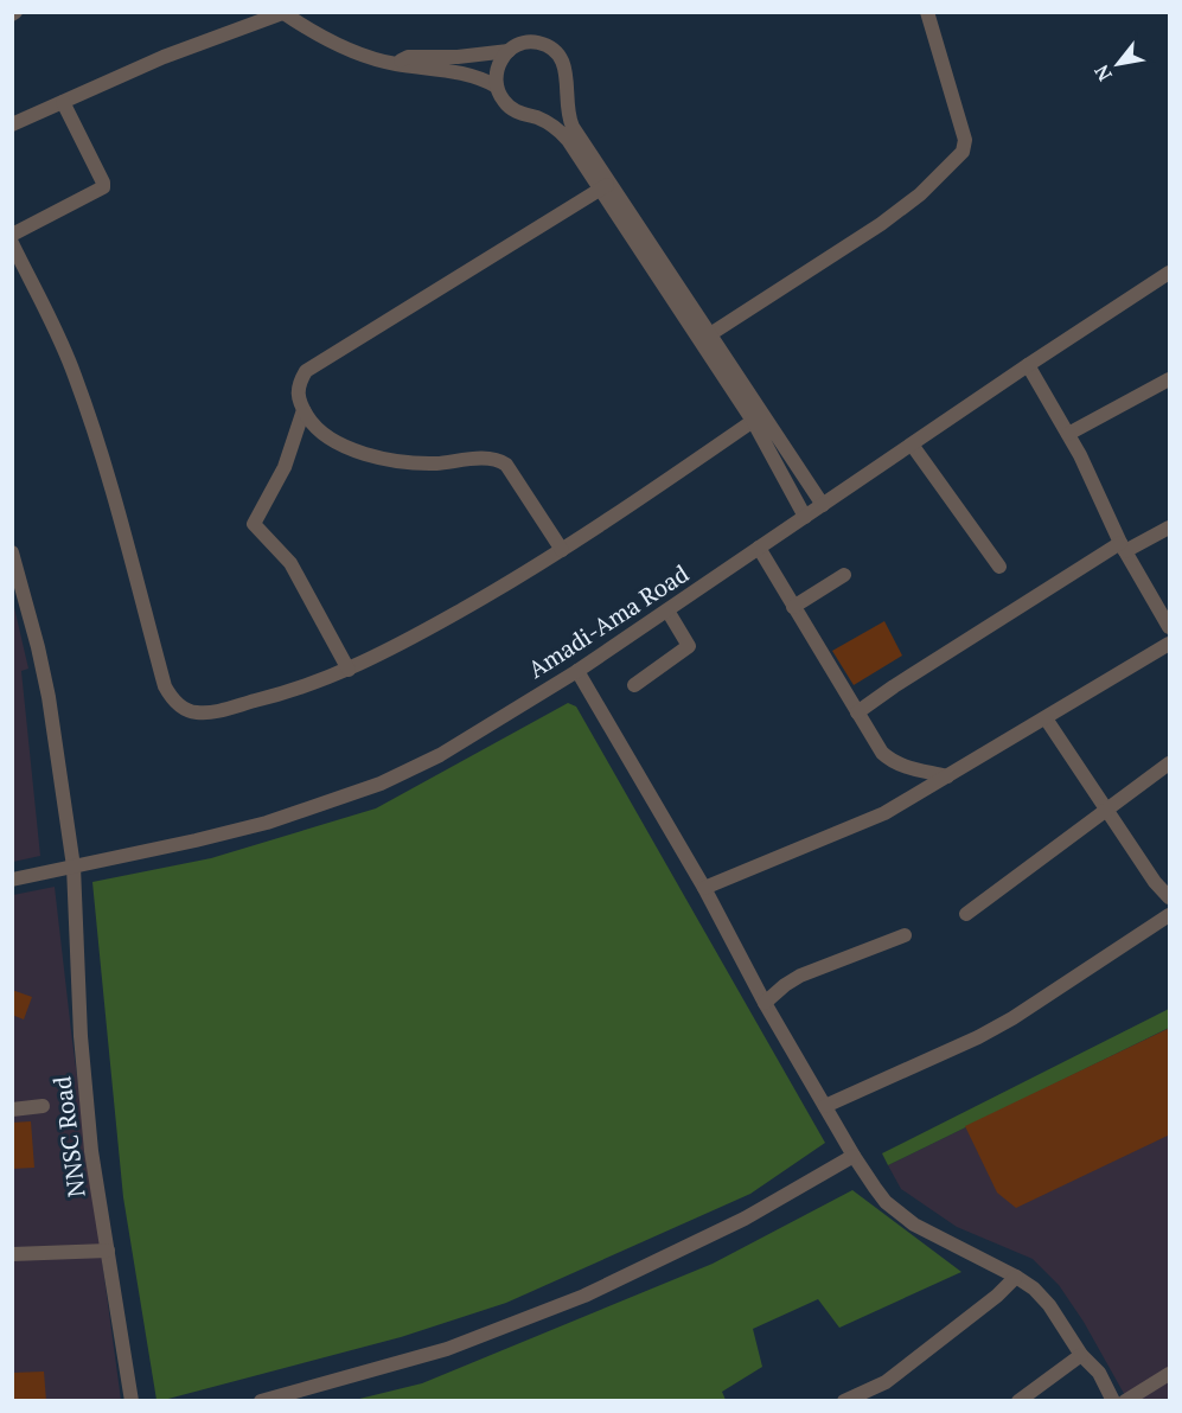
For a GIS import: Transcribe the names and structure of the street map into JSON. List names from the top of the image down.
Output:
{
  "streets": {
    "street": ["Amadi-Ama Road", "NNSC Road"]
  },
  "crossings": [
    ["Amadi-Ama Road", "NNSC Road"]
  ],
  "north": "bottom left"
}
